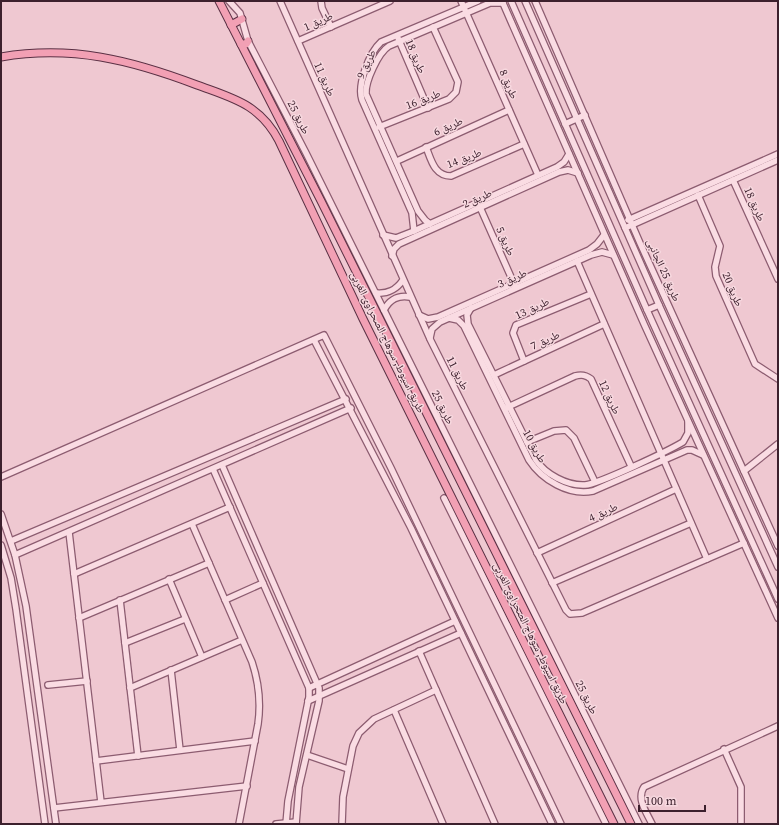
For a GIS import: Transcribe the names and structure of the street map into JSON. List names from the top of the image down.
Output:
{
  "streets": {
    "main road": ["طريق اسيوط, سوهاج الصحراوى الغربى"],
    "street": [
      "طريق 1",
      "طريق 18",
      "طريق 9",
      "طريق 11",
      "طريق 8",
      "طريق 16",
      "طريق 25",
      "طريق 6",
      "طريق 14",
      "طريق 2",
      "طريق 5",
      "طريق 25 الجانبى",
      "طريق 3",
      "طريق 20",
      "طريق 13",
      "طريق 7",
      "طريق 12",
      "طريق 10",
      "طريق 4"
    ]
  },
  "crossings": [
    ["طريق 1", "طريق 11"],
    ["طريق 18", "طريق 9"],
    ["طريق 18", "طريق 16"],
    ["طريق 9", "طريق 8"],
    ["طريق 9", "طريق 16"],
    ["طريق 9", "طريق 6"],
    ["طريق 9", "طريق 2"],
    ["طريق 11", "طريق 2"],
    ["طريق 11", "طريق 3"],
    ["طريق 11", "طريق 4"],
    ["طريق 8", "طريق 6"],
    ["طريق 8", "طريق 14"],
    ["طريق 8", "طريق 2"],
    ["طريق 25", "طريق اسيوط, سوهاج الصحراوى الغربى"],
    ["طريق 6", "طريق 14"],
    ["طريق 2", "طريق 5"],
    ["طريق 5", "طريق 3"],
    ["طريق 3", "طريق 10"],
    ["طريق 13", "طريق 7"],
    ["طريق 7", "طريق 10"],
    ["طريق 12", "طريق 10"]
  ],
  "scale_bar": "100 m"
}
